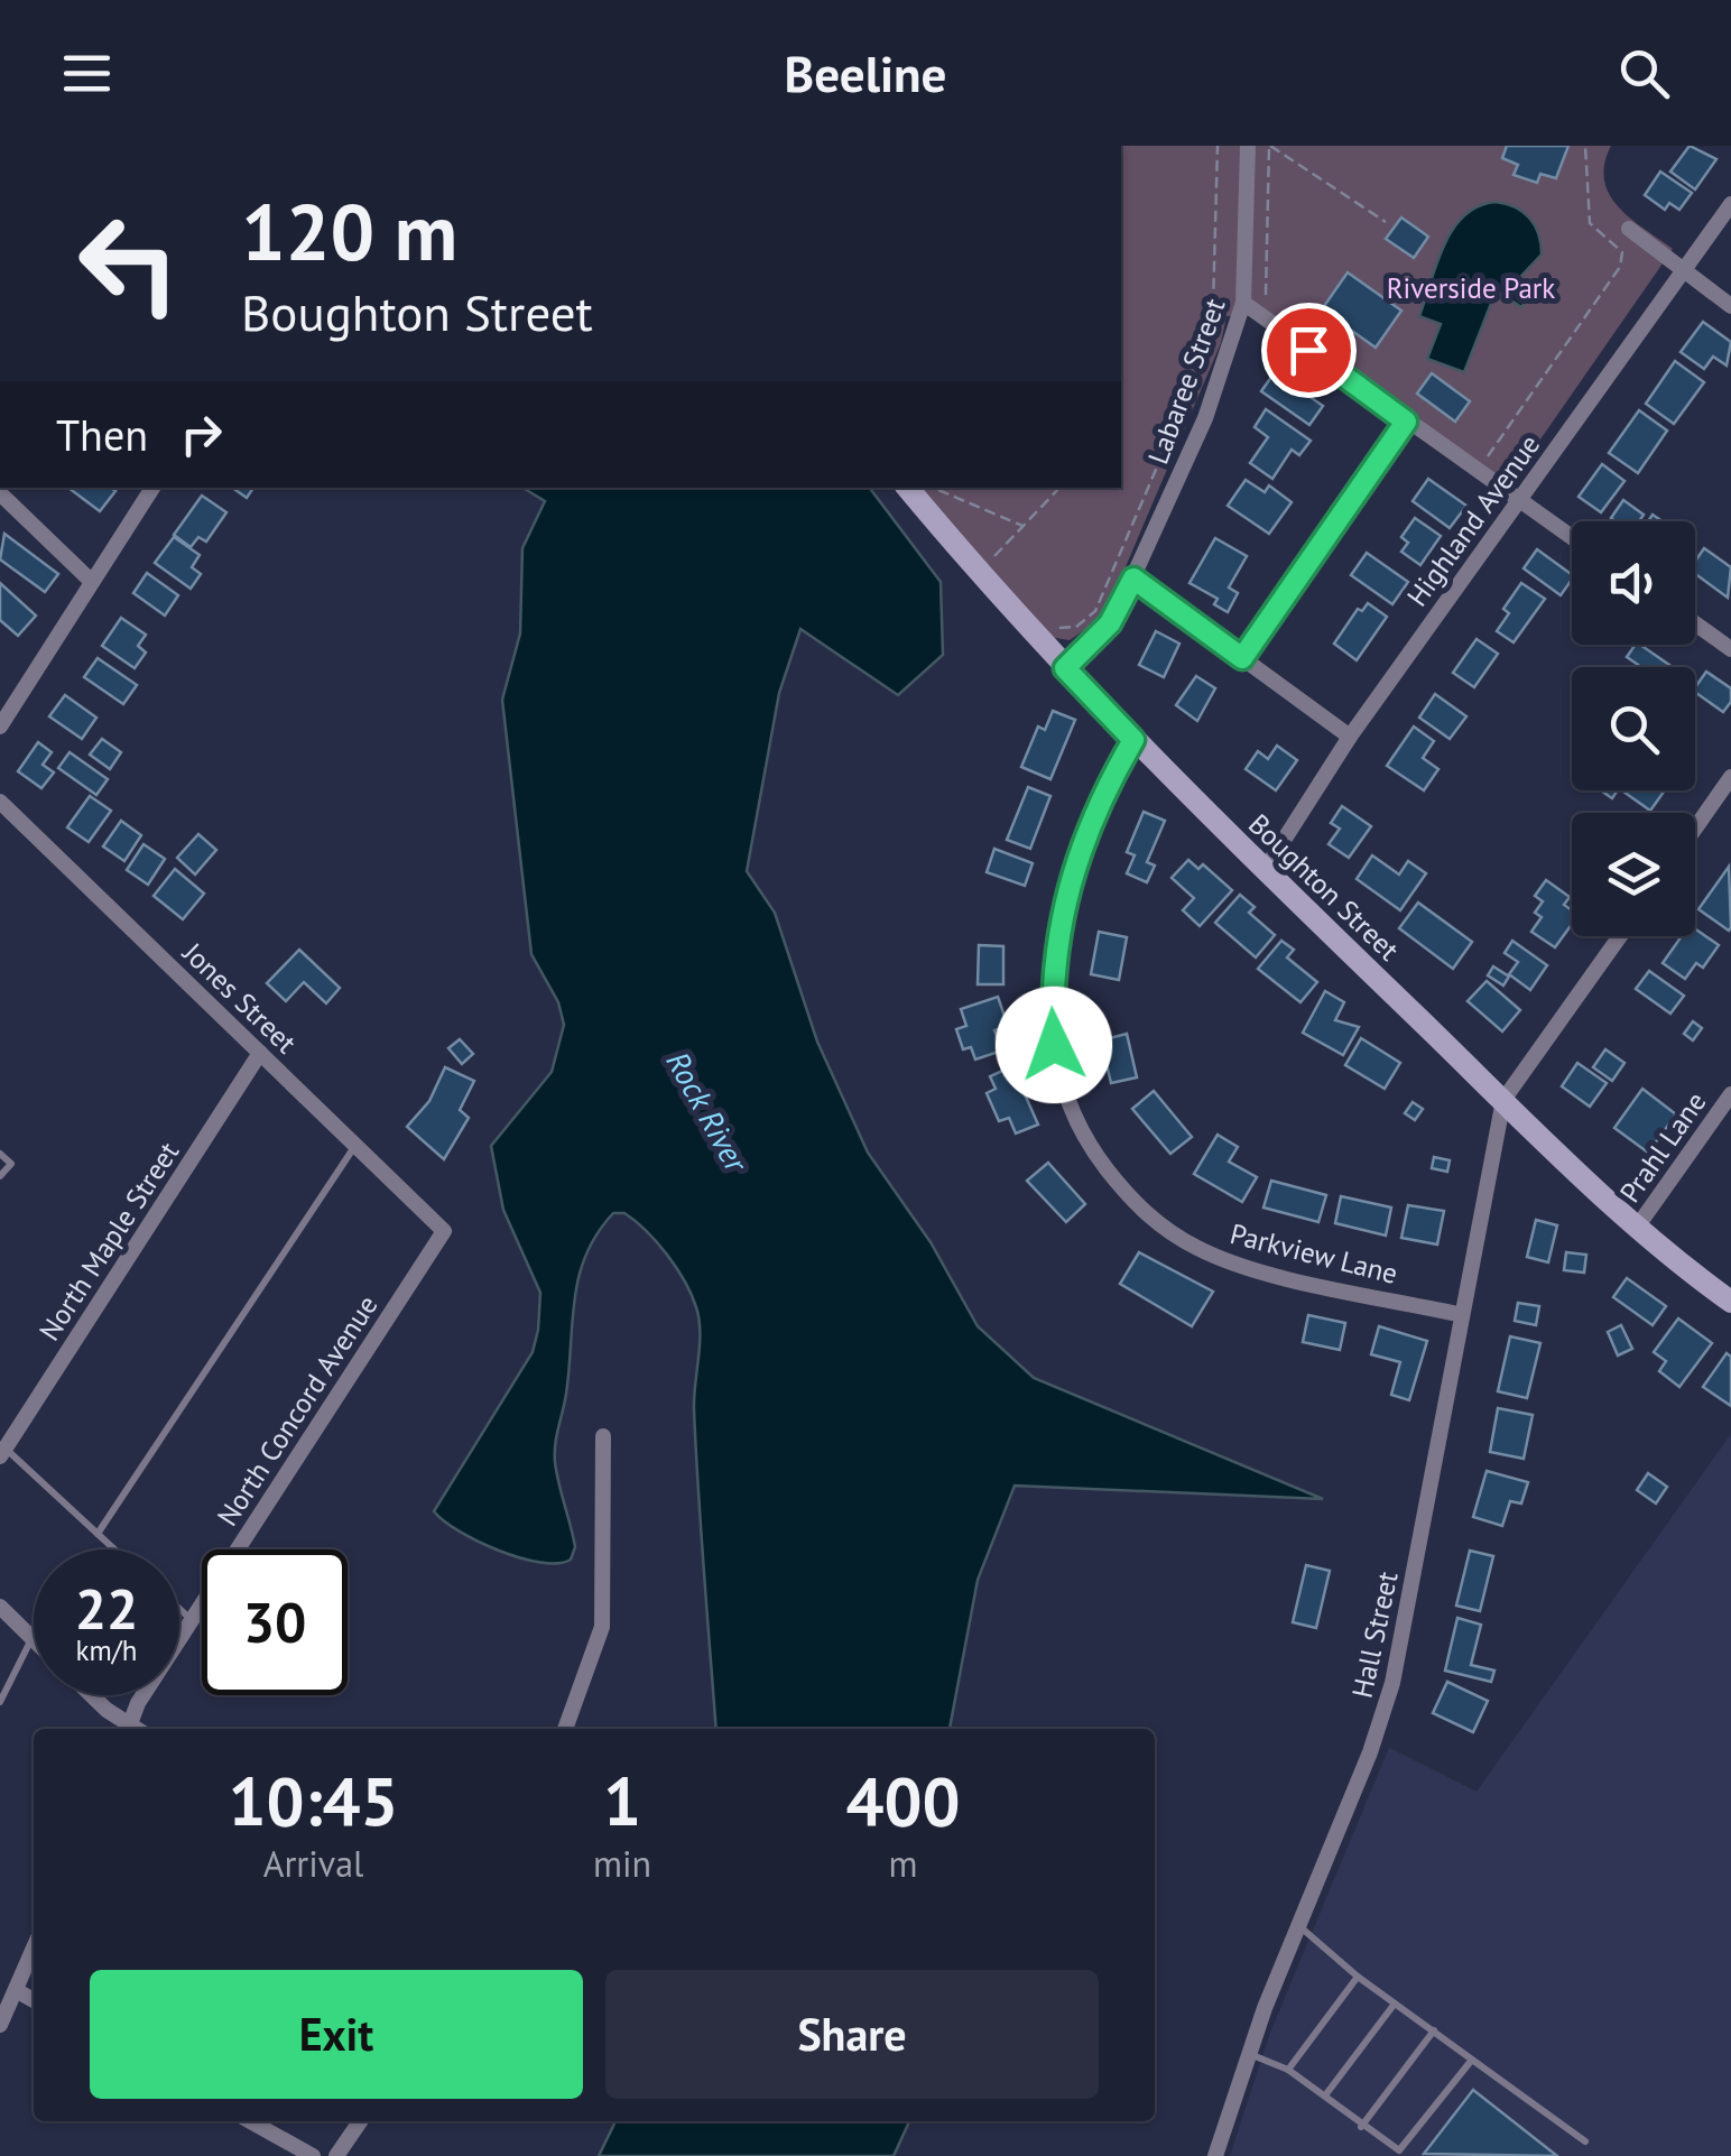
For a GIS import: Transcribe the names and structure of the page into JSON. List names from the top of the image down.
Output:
{
  "streets": {
    "street": [
      "Labaree Street",
      "Highland Avenue",
      "Boughton Street",
      "Jones Street",
      "Prahl Lane",
      "North Maple Street",
      "Parkview Lane",
      "North Concord Avenue",
      "Hall Street"
    ]
  },
  "crossings": [
    ["Labaree Street", "Boughton Street"],
    ["Highland Avenue", "Boughton Street"],
    ["Boughton Street", "Prahl Lane"],
    ["Boughton Street", "Parkview Lane"],
    ["Boughton Street", "Hall Street"],
    ["Jones Street", "North Maple Street"],
    ["Jones Street", "North Concord Avenue"],
    ["Parkview Lane", "Hall Street"]
  ],
  "water": ["Rock River"],
  "parks": ["Riverside Park"],
  "page": {
    "header": "Beeline",
    "turn": ["120 m", "Boughton Street"],
    "then": "Then",
    "speed": "22 km/h",
    "limit": "30",
    "eta": [
      "10:45",
      "Arrival",
      "1",
      "min",
      "400",
      "m"
    ],
    "buttons": ["Exit", "Share"]
  }
}
